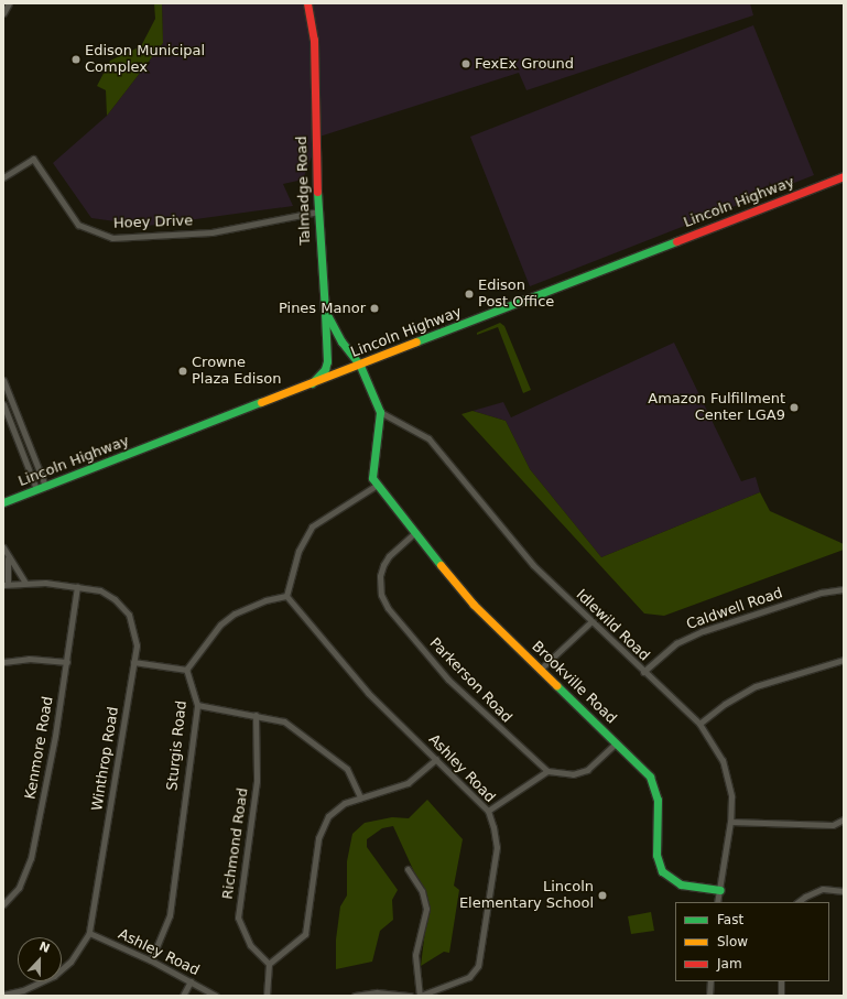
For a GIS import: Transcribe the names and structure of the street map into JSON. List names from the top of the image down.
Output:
{
  "streets": {
    "street": [
      "Talmadge Road",
      "Lincoln Highway",
      "Hoey Drive",
      "Caldwell Road",
      "Idlewild Road",
      "Parkerson Road",
      "Brookville Road",
      "Sturgis Road",
      "Kenmore Road",
      "Winthrop Road",
      "Ashley Road",
      "Richmond Road"
    ]
  },
  "crossings": [
    ["Talmadge Road", "Lincoln Highway"],
    ["Talmadge Road", "Hoey Drive"],
    ["Caldwell Road", "Idlewild Road"],
    ["Idlewild Road", "Brookville Road"],
    ["Parkerson Road", "Brookville Road"],
    ["Sturgis Road", "Ashley Road"],
    ["Kenmore Road", "Winthrop Road"],
    ["Winthrop Road", "Ashley Road"]
  ],
  "places": [
    "Edison Municipal Complex",
    "FexEx Ground",
    "Edison Post Office",
    "Pines Manor",
    "Crowne Plaza Edison",
    "Amazon Fulfillment Center LGA9",
    "Lincoln Elementary School"
  ],
  "legend": ["Fast", "Slow", "Jam"],
  "north": "top"
}
